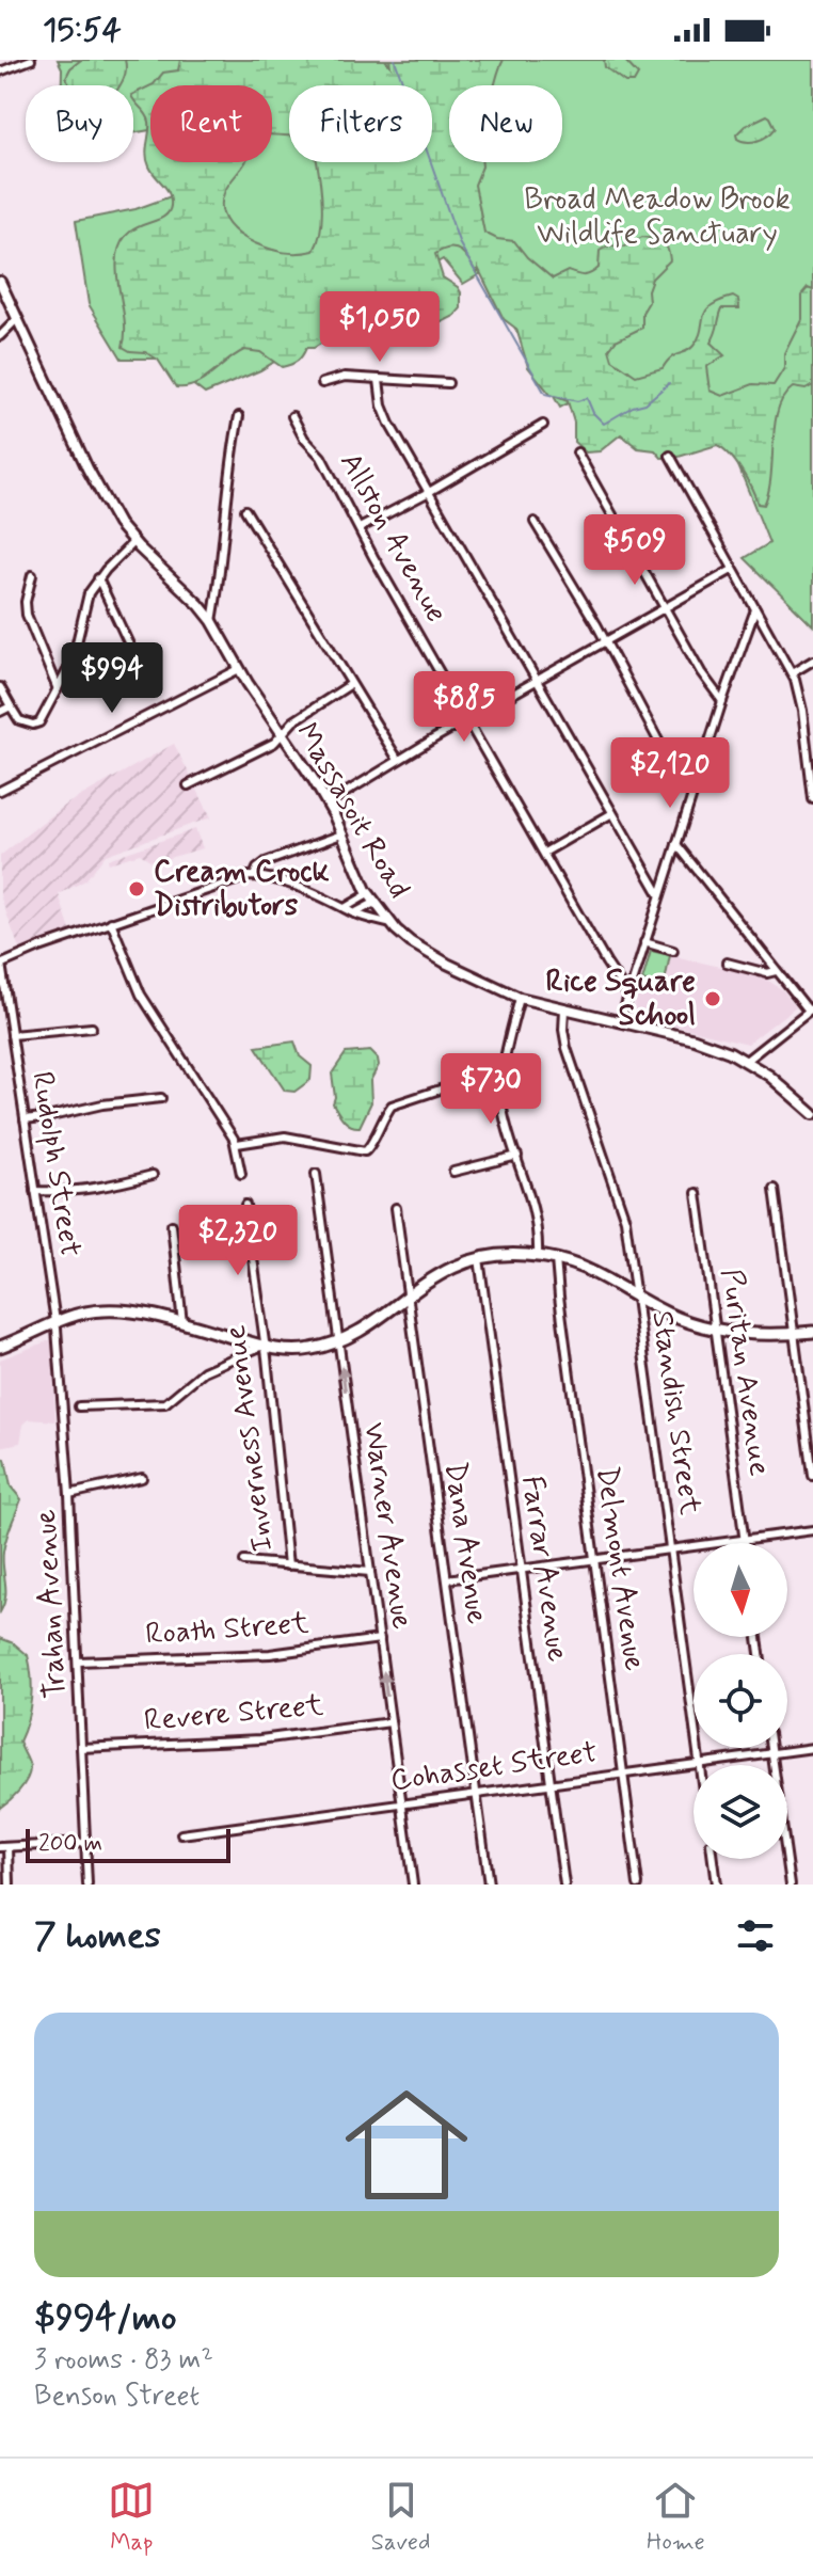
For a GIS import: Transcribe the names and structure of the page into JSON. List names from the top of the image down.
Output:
{
  "streets": {
    "main road": ["Massasoit Road"],
    "street": [
      "Allston Avenue",
      "Rudolph Street",
      "Puritan Avenue",
      "Standish Street",
      "Inverness Avenue",
      "Warner Avenue",
      "Dana Avenue",
      "Farrar Avenue",
      "Delmont Avenue",
      "Trahan Avenue",
      "Roath Street",
      "Revere Street",
      "Cohasset Street"
    ]
  },
  "crossings": [
    ["Massasoit Road", "Standish Street"],
    ["Rudolph Street", "Trahan Avenue"],
    ["Standish Street", "Cohasset Street"],
    ["Warner Avenue", "Roath Street"],
    ["Warner Avenue", "Revere Street"],
    ["Warner Avenue", "Cohasset Street"],
    ["Dana Avenue", "Cohasset Street"],
    ["Farrar Avenue", "Cohasset Street"],
    ["Delmont Avenue", "Cohasset Street"],
    ["Trahan Avenue", "Roath Street"],
    ["Trahan Avenue", "Revere Street"]
  ],
  "one_way": ["Warner Avenue"],
  "parks": ["Broad Meadow Brook Wildlife Sanctuary"],
  "places": ["Cream Crock Distributors", "Rice Square School"],
  "scale_bar": "200 m",
  "north": "bottom",
  "page": {
    "status": "15:54",
    "chip": [
      "Buy",
      "Rent",
      "Filters",
      "New"
    ],
    "price": [
      "$1,050",
      "$509",
      "$994",
      "$885",
      "$2,120",
      "$730",
      "$2,320"
    ],
    "scale": "200 m",
    "heading": "7 homes",
    "list": [
      {
        "name": "$994/mo",
        "note": "3 rooms · 83 m² · Benson Street"
      }
    ],
    "tabs": ["Map", "Saved", "Home"]
  }
}
